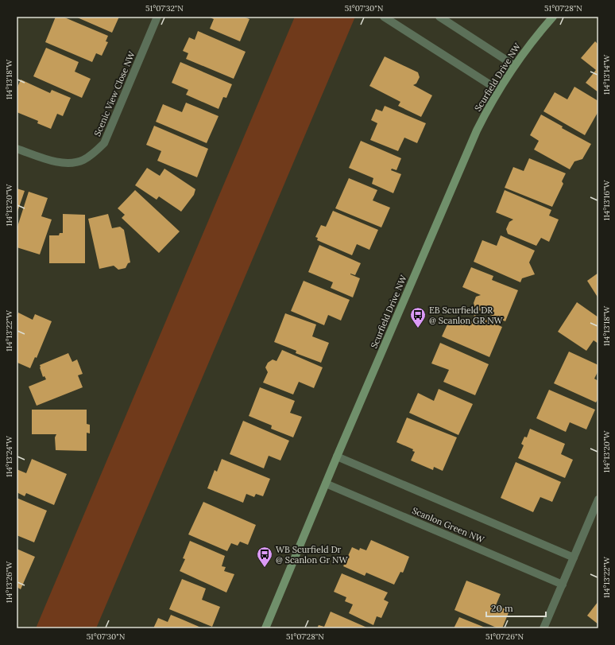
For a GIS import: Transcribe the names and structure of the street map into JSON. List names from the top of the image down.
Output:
{
  "streets": {
    "street": ["Scurfield Drive NW", "Scenic View Close NW", "Scanlon Green NW"]
  },
  "crossings": [
    ["Scurfield Drive NW", "Scanlon Green NW"]
  ],
  "places": {
    "bus stop": ["EB Scurfield DR @ Scanlon GR NW", "WB Scurfield Dr @ Scanlon Gr NW"]
  },
  "scale_bar": "20 m",
  "coordinates": [
    "51°07'32\"N",
    "51°07'30\"N",
    "51°07'28\"N",
    "114°13'14\"W",
    "114°13'18\"W",
    "114°13'16\"W",
    "114°13'20\"W",
    "114°13'22\"W",
    "114°13'24\"W",
    "114°13'26\"W",
    "51°07'26\"N"
  ]
}
